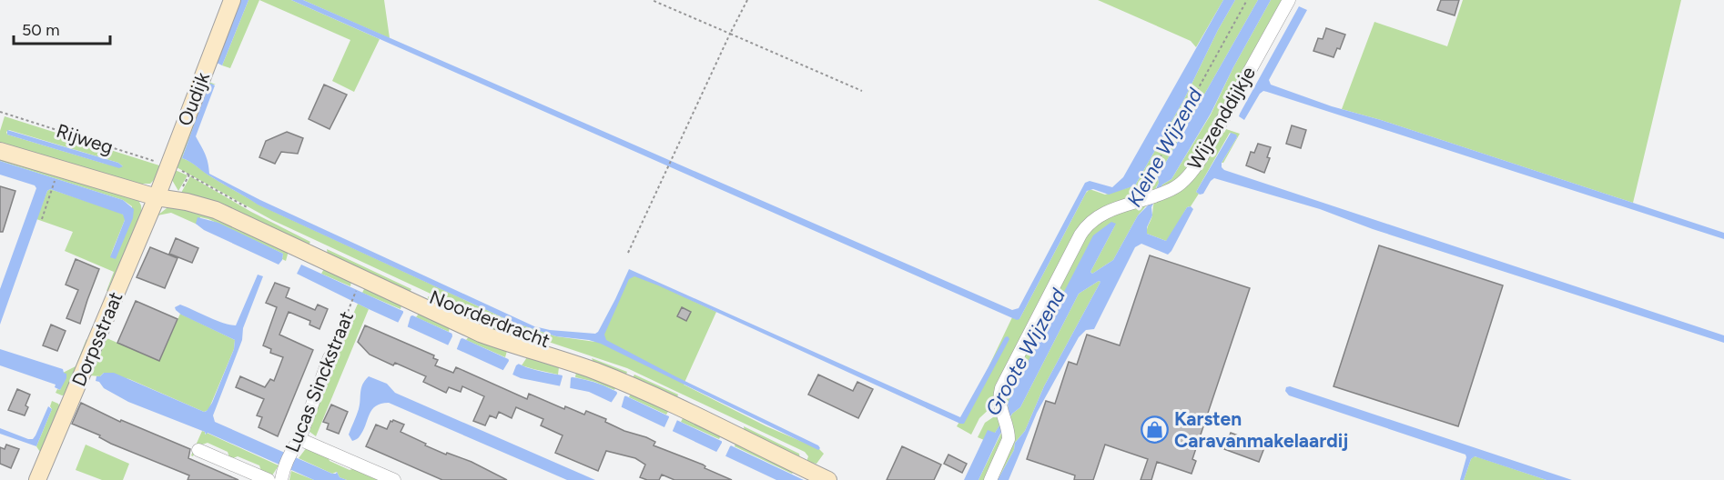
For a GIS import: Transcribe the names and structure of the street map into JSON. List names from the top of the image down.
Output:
{
  "streets": {
    "street": [
      "Oudijk",
      "Wijzenddijkje",
      "Rijweg",
      "Noorderdracht",
      "Dorpsstraat",
      "Lucas Sinckstraat"
    ]
  },
  "crossings": [
    ["Oudijk", "Rijweg"],
    ["Oudijk", "Noorderdracht"],
    ["Oudijk", "Dorpsstraat"],
    ["Rijweg", "Noorderdracht"],
    ["Rijweg", "Dorpsstraat"],
    ["Noorderdracht", "Dorpsstraat"]
  ],
  "water": ["Kleine Wijzend", "Groote Wijzend"],
  "places": {
    "shop": ["Karsten Caravanmakelaardij"]
  },
  "scale_bar": "50 m"
}
